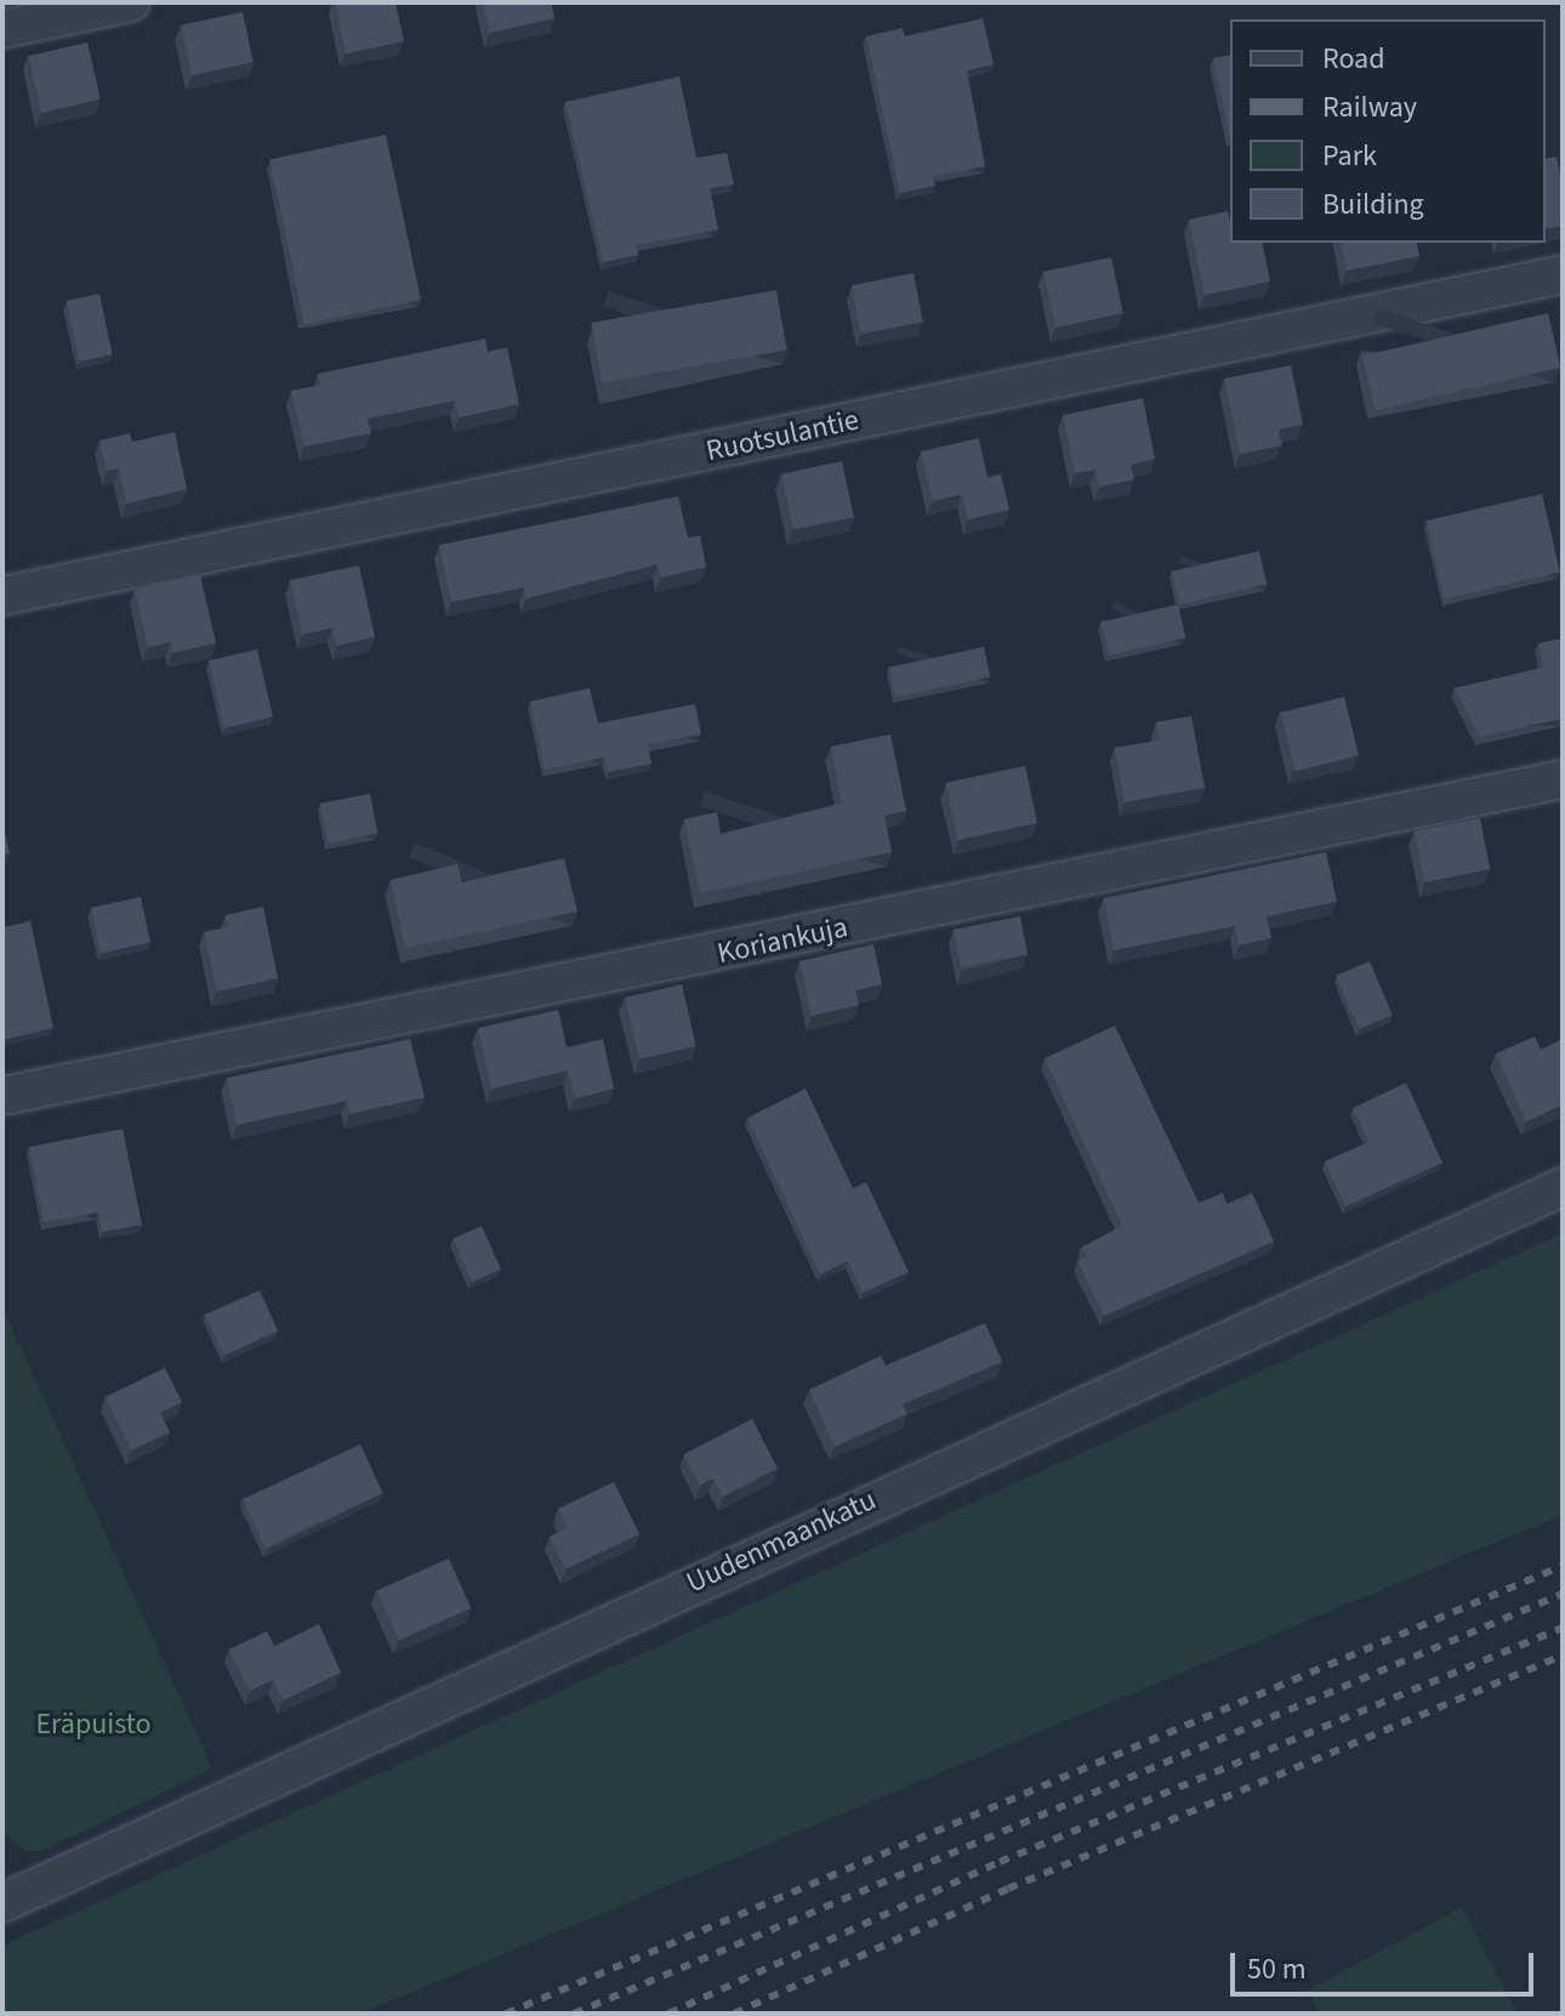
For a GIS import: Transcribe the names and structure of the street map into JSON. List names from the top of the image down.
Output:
{
  "streets": {
    "street": ["Ruotsulantie", "Koriankuja", "Uudenmaankatu"]
  },
  "parks": ["Eräpuisto"],
  "legend": [
    "Road",
    "Railway",
    "Park",
    "Building"
  ],
  "scale_bar": "50 m"
}
